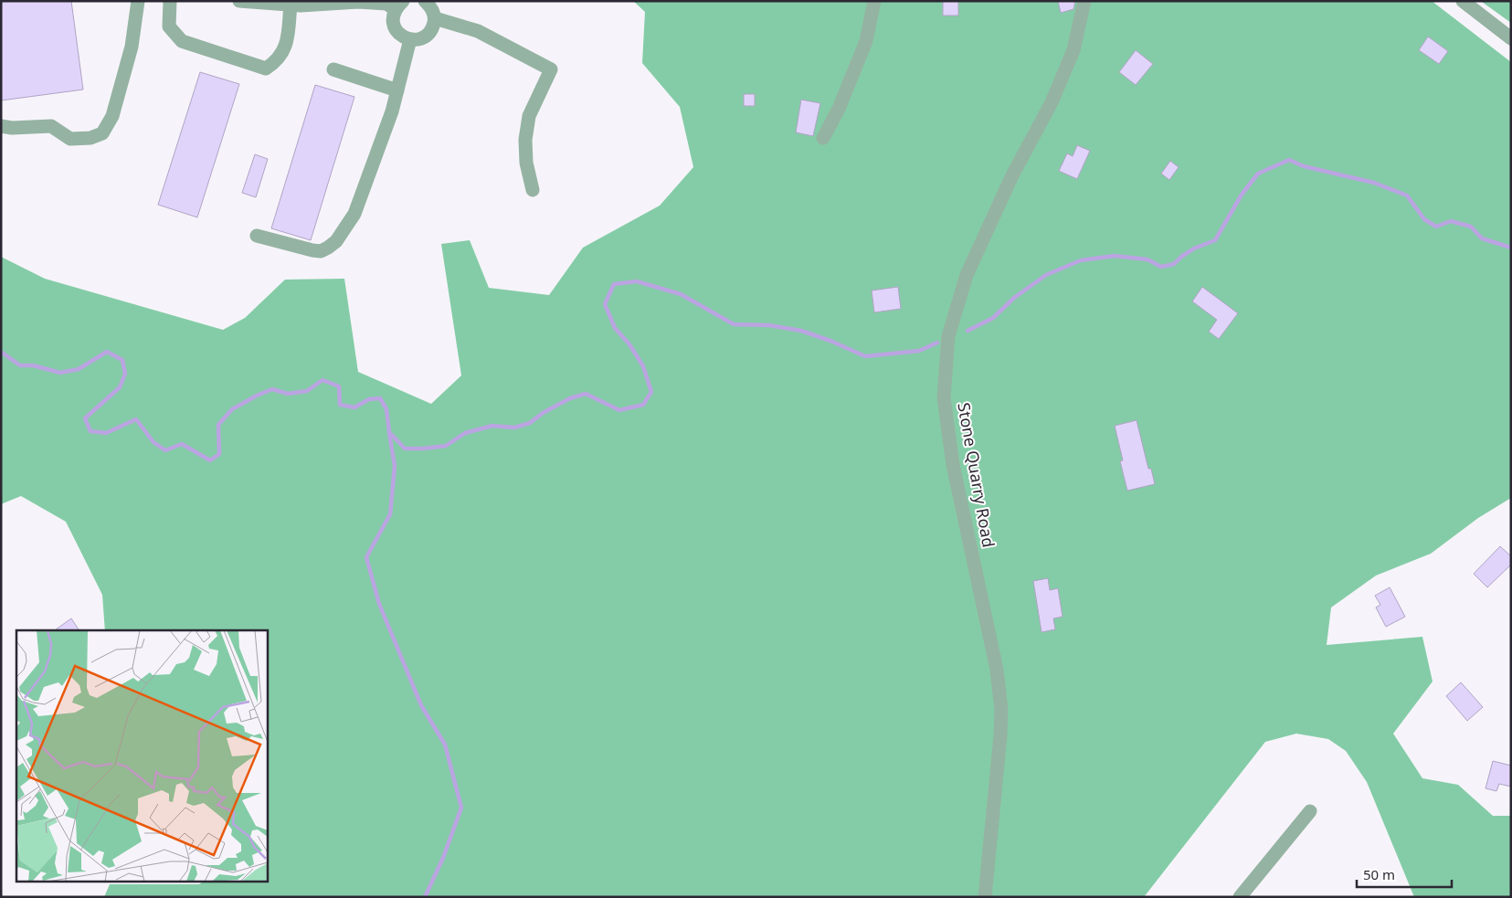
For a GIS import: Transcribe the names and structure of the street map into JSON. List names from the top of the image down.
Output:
{
  "streets": {
    "street": ["Stone Quarry Road"]
  },
  "scale_bar": "50 m"
}
